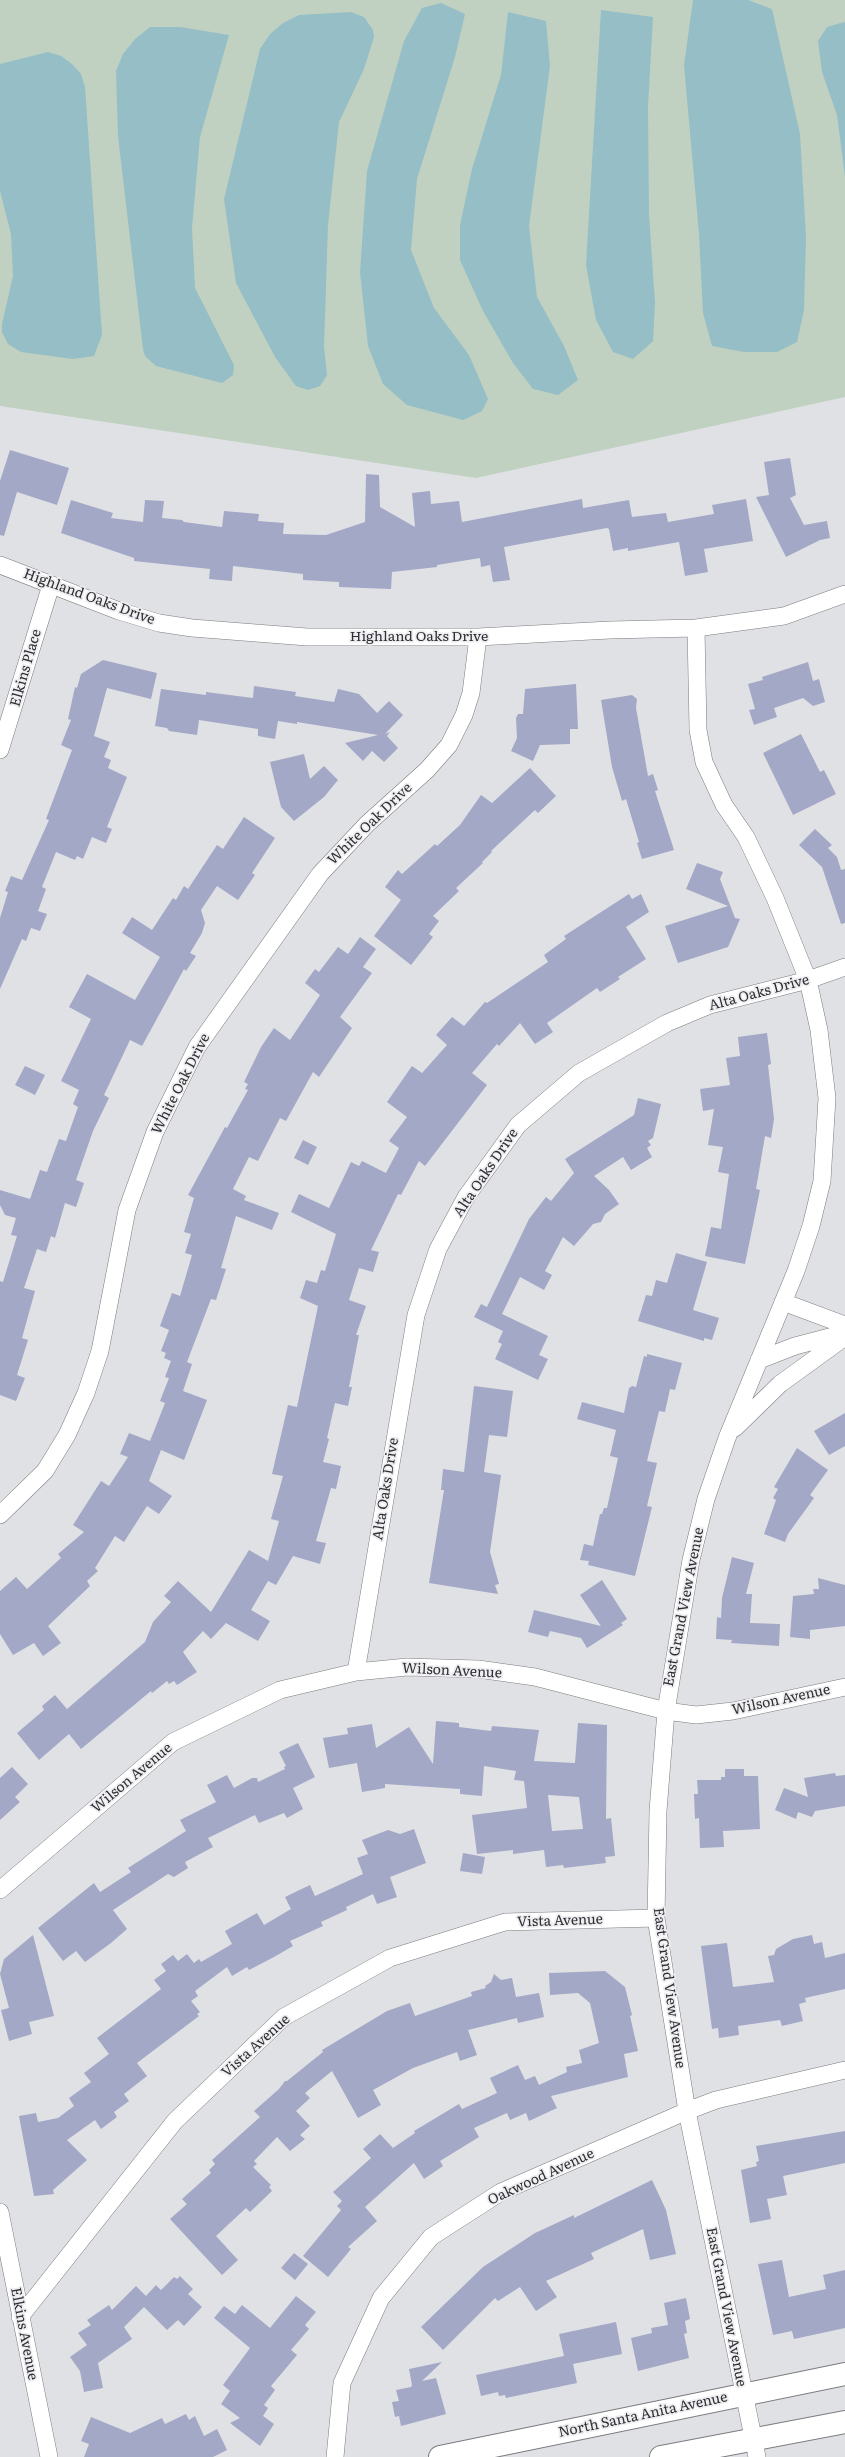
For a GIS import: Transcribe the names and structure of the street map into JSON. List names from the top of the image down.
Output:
{
  "streets": {
    "street": [
      "Highland Oaks Drive",
      "Elkins Place",
      "White Oak Drive",
      "Alta Oaks Drive",
      "East Grand View Avenue",
      "Wilson Avenue",
      "Vista Avenue",
      "Oakwood Avenue",
      "Elkins Avenue",
      "North Santa Anita Avenue"
    ]
  },
  "crossings": [
    ["Highland Oaks Drive", "Elkins Place"],
    ["Highland Oaks Drive", "White Oak Drive"],
    ["Highland Oaks Drive", "East Grand View Avenue"],
    ["Alta Oaks Drive", "East Grand View Avenue"],
    ["Alta Oaks Drive", "Wilson Avenue"],
    ["East Grand View Avenue", "Wilson Avenue"],
    ["East Grand View Avenue", "Vista Avenue"],
    ["East Grand View Avenue", "Oakwood Avenue"],
    ["East Grand View Avenue", "North Santa Anita Avenue"],
    ["Vista Avenue", "Elkins Avenue"]
  ]
}
